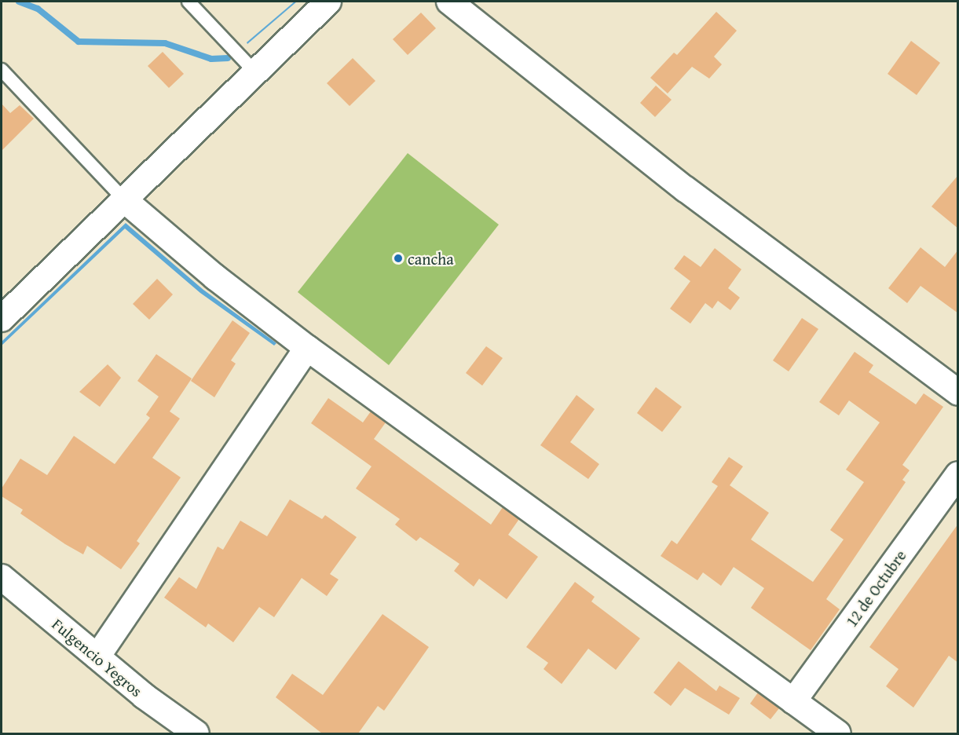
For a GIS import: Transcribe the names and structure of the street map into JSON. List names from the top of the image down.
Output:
{
  "streets": {
    "street": ["12 de Octubre", "Fulgencio Yegros"]
  },
  "places": ["cancha"]
}
